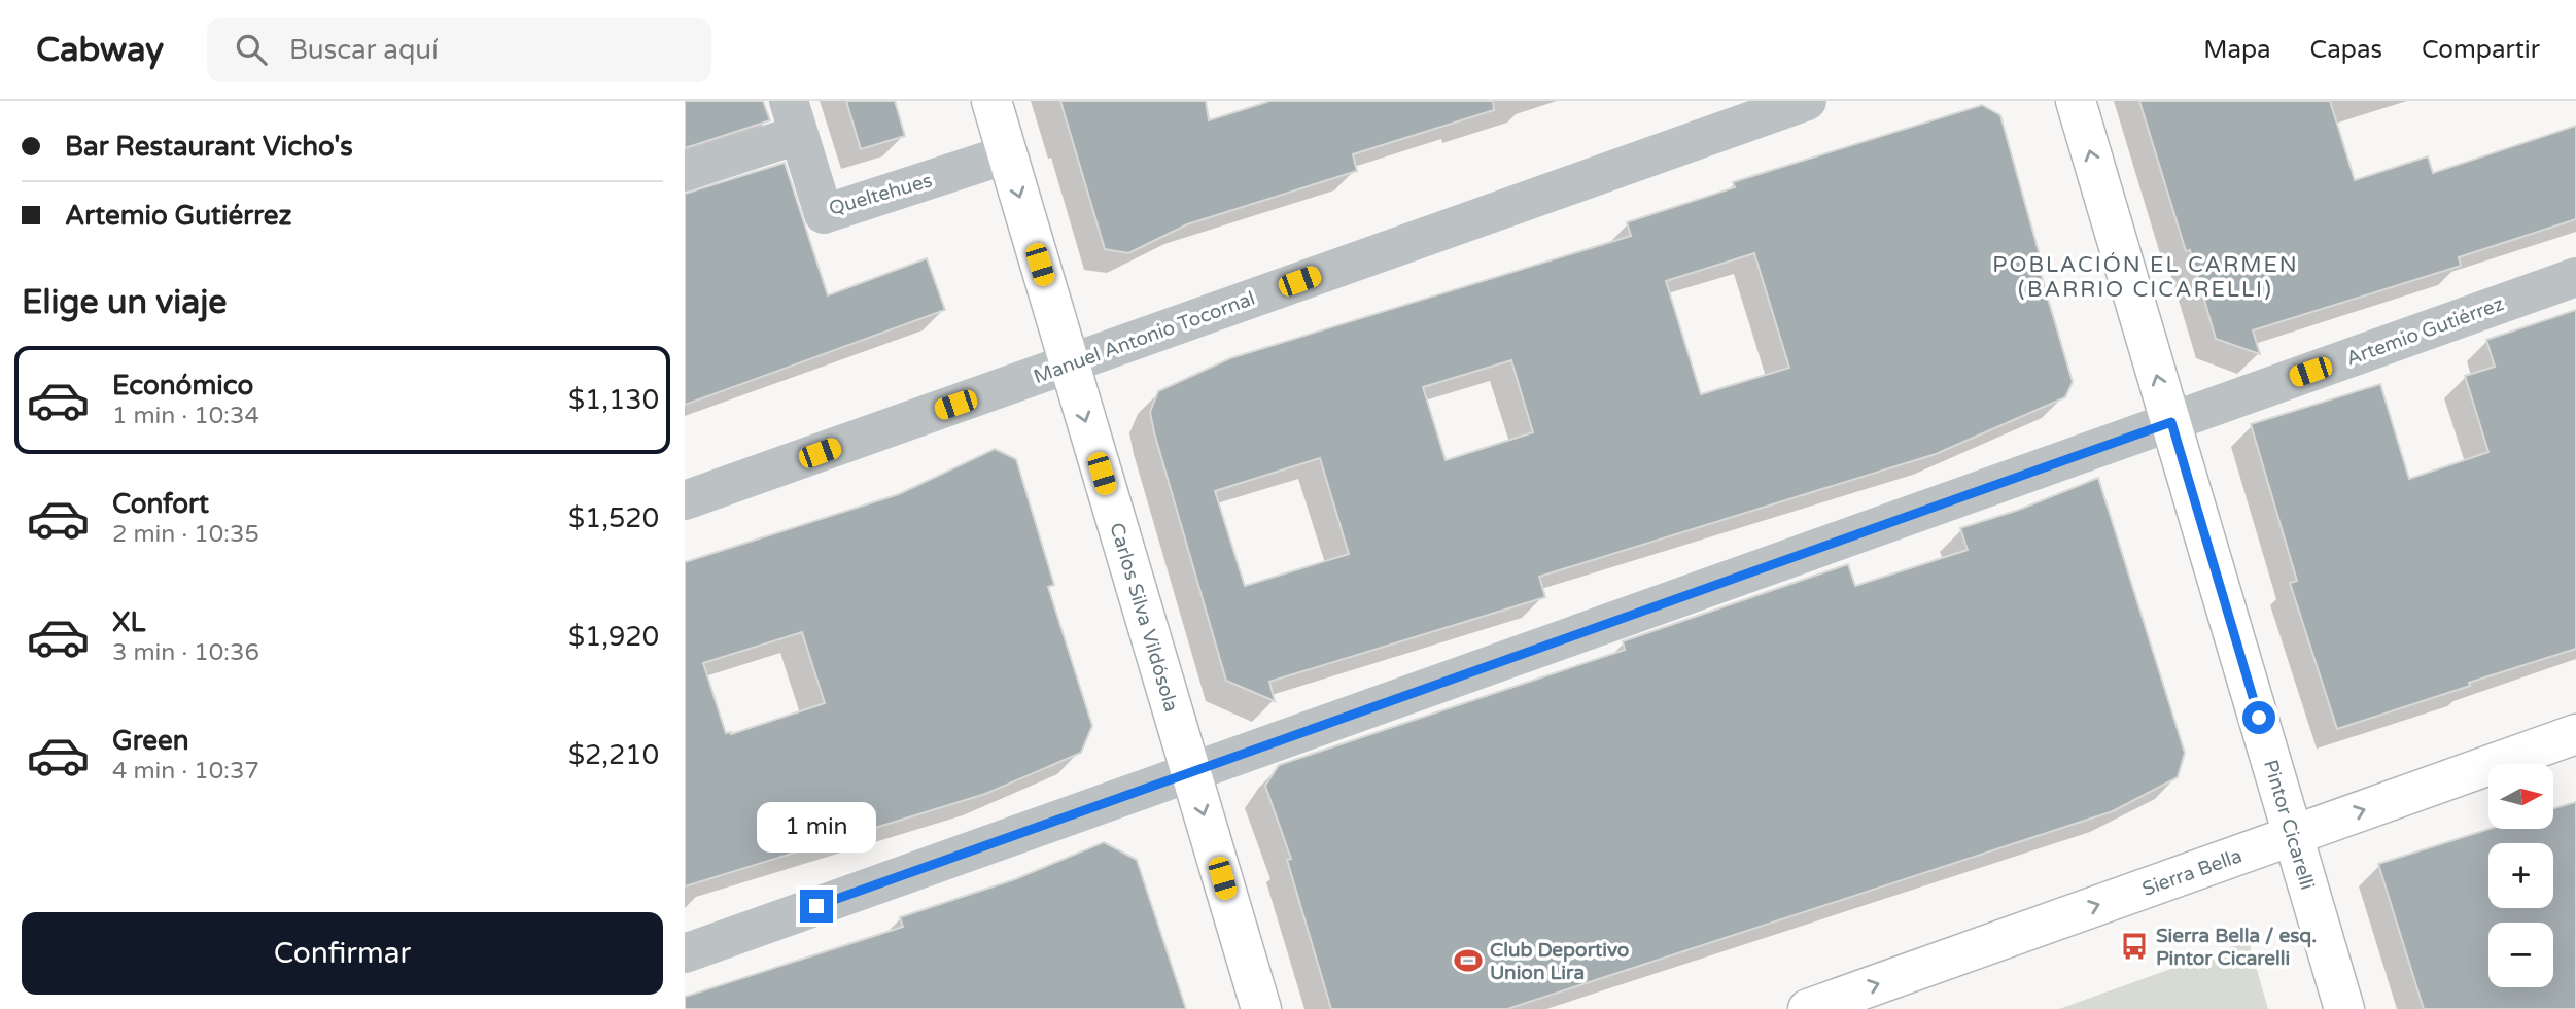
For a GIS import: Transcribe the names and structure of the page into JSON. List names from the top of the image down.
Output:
{
  "streets": {
    "street": [
      "Queltehues",
      "Artemio Gutiérrez",
      "Manuel Antonio Tocornal",
      "Carlos Silva Vildósola",
      "Pintor Cicarelli",
      "Sierra Bella"
    ]
  },
  "crossings": [
    ["Queltehues", "Carlos Silva Vildósola"],
    ["Artemio Gutiérrez", "Carlos Silva Vildósola"],
    ["Artemio Gutiérrez", "Pintor Cicarelli"],
    ["Manuel Antonio Tocornal", "Carlos Silva Vildósola"],
    ["Pintor Cicarelli", "Sierra Bella"]
  ],
  "one_way": ["Carlos Silva Vildósola", "Pintor Cicarelli", "Sierra Bella"],
  "districts": ["POBLACIÓN EL CARMEN (BARRIO CICARELLI)"],
  "places": {
    "bus stop": ["Sierra Bella / esq. Pintor Cicarelli"],
    "sports": ["Club Deportivo Union Lira"]
  },
  "north": "right",
  "page": {
    "header": "Cabway",
    "search": "Buscar aquí",
    "nav": ["Mapa", "Capas", "Compartir"],
    "banner": ["Bar Restaurant Vicho's", "Artemio Gutiérrez"],
    "heading": "Elige un viaje",
    "list": [
      {
        "name": "Económico",
        "note": "1 min · 10:34",
        "value": "$1,130"
      },
      {
        "name": "Confort",
        "note": "2 min · 10:35",
        "value": "$1,520"
      },
      {
        "name": "XL",
        "note": "3 min · 10:36",
        "value": "$1,920"
      },
      {
        "name": "Green",
        "note": "4 min · 10:37",
        "value": "$2,210"
      }
    ],
    "map_buttons": ["+", "−"],
    "bubble": "1 min",
    "buttons": "Confirmar"
  }
}
